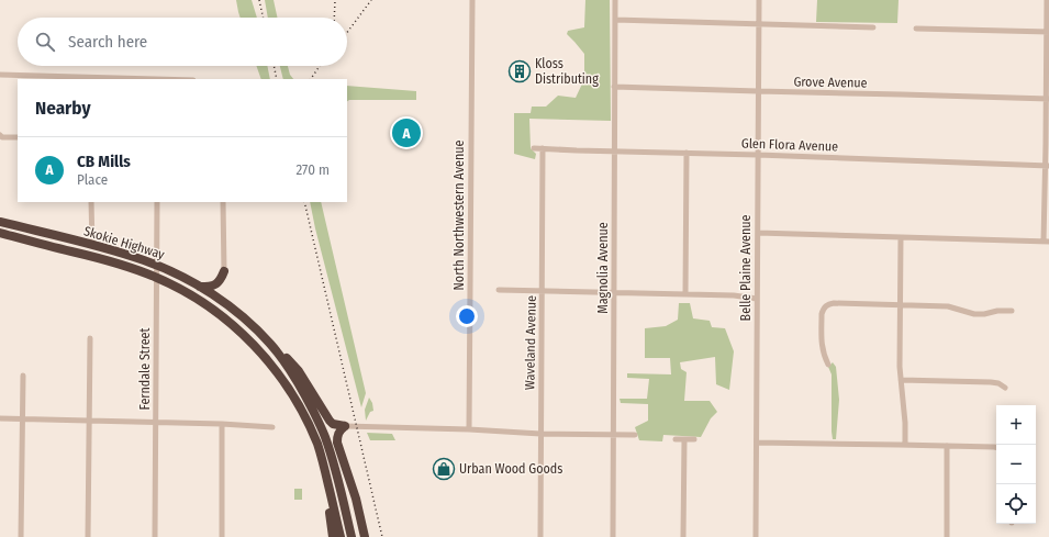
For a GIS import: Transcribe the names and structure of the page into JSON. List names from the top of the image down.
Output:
{
  "streets": {
    "highway": ["Skokie Highway"],
    "street": [
      "Grove Avenue",
      "Glen Flora Avenue",
      "North Northwestern Avenue",
      "Magnolia Avenue",
      "Belle Plaine Avenue",
      "Waveland Avenue",
      "Ferndale Street"
    ]
  },
  "crossings": [
    ["Grove Avenue", "Magnolia Avenue"],
    ["Grove Avenue", "Belle Plaine Avenue"],
    ["Glen Flora Avenue", "Magnolia Avenue"],
    ["Glen Flora Avenue", "Belle Plaine Avenue"],
    ["Glen Flora Avenue", "Waveland Avenue"],
    ["Skokie Highway", "Ferndale Street"]
  ],
  "places": {
    "building": ["Kloss Distributing"],
    "shop": ["Urban Wood Goods"]
  },
  "page": {
    "search": "Search here",
    "heading": "Nearby",
    "pins": "A",
    "list": [
      {
        "mark": "A",
        "name": "CB Mills",
        "note": "Place",
        "value": "270 m"
      }
    ],
    "map_buttons": ["+", "−"]
  }
}
